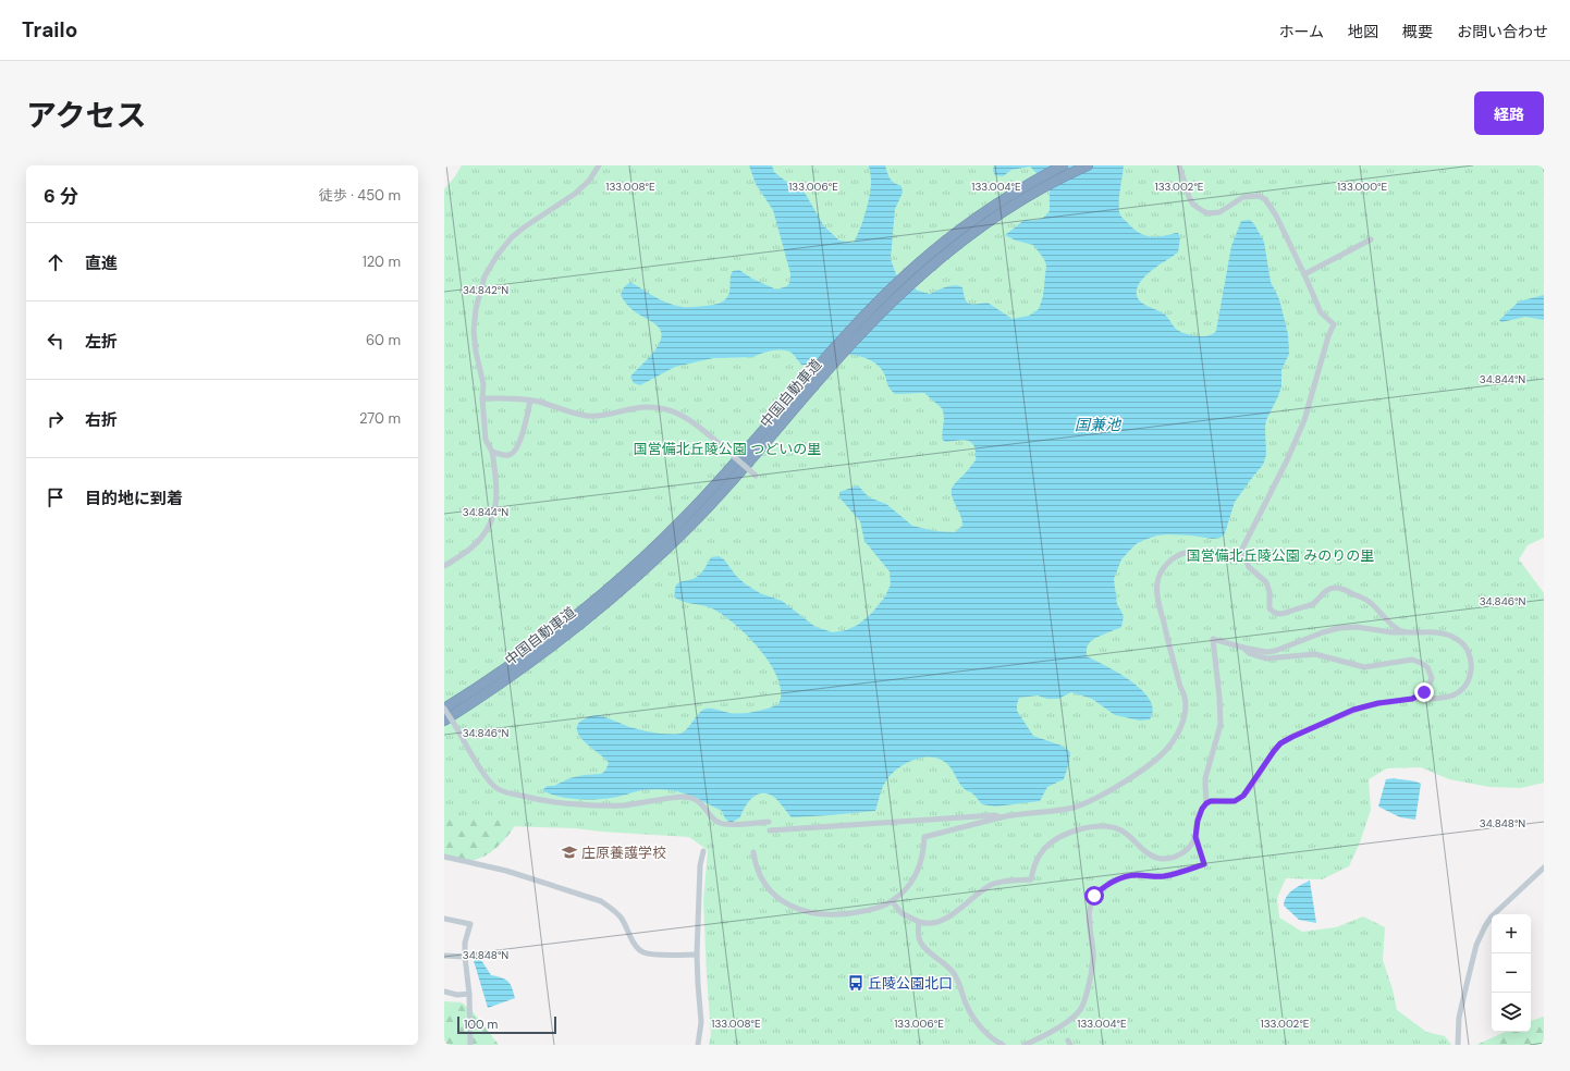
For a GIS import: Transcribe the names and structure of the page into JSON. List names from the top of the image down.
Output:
{
  "streets": {
    "highway": ["中国自動車道"]
  },
  "water": ["国兼池"],
  "parks": ["国営備北丘陵公園 つどいの里", "国営備北丘陵公園 みのりの里"],
  "places": {
    "school or university": ["庄原養護学校"],
    "bus stop": ["丘陵公園北口"]
  },
  "scale_bar": "100 m",
  "page": {
    "header": "Trailo",
    "nav": [
      "ホーム",
      "地図",
      "概要",
      "お問い合わせ"
    ],
    "title": "アクセス",
    "buttons": "経路",
    "heading": ["6 分", "徒歩 · 450 m"],
    "list": [
      ["直進", "120 m"],
      ["左折", "60 m"],
      ["右折", "270 m"],
      "目的地に到着"
    ],
    "map_buttons": ["+", "−"],
    "scale": "100 m"
  },
  "coordinates": [
    "133.008°E",
    "133.006°E",
    "133.004°E",
    "133.002°E",
    "133.000°E",
    "34.842°N",
    "34.844°N",
    "34.846°N",
    "34.848°N"
  ]
}
